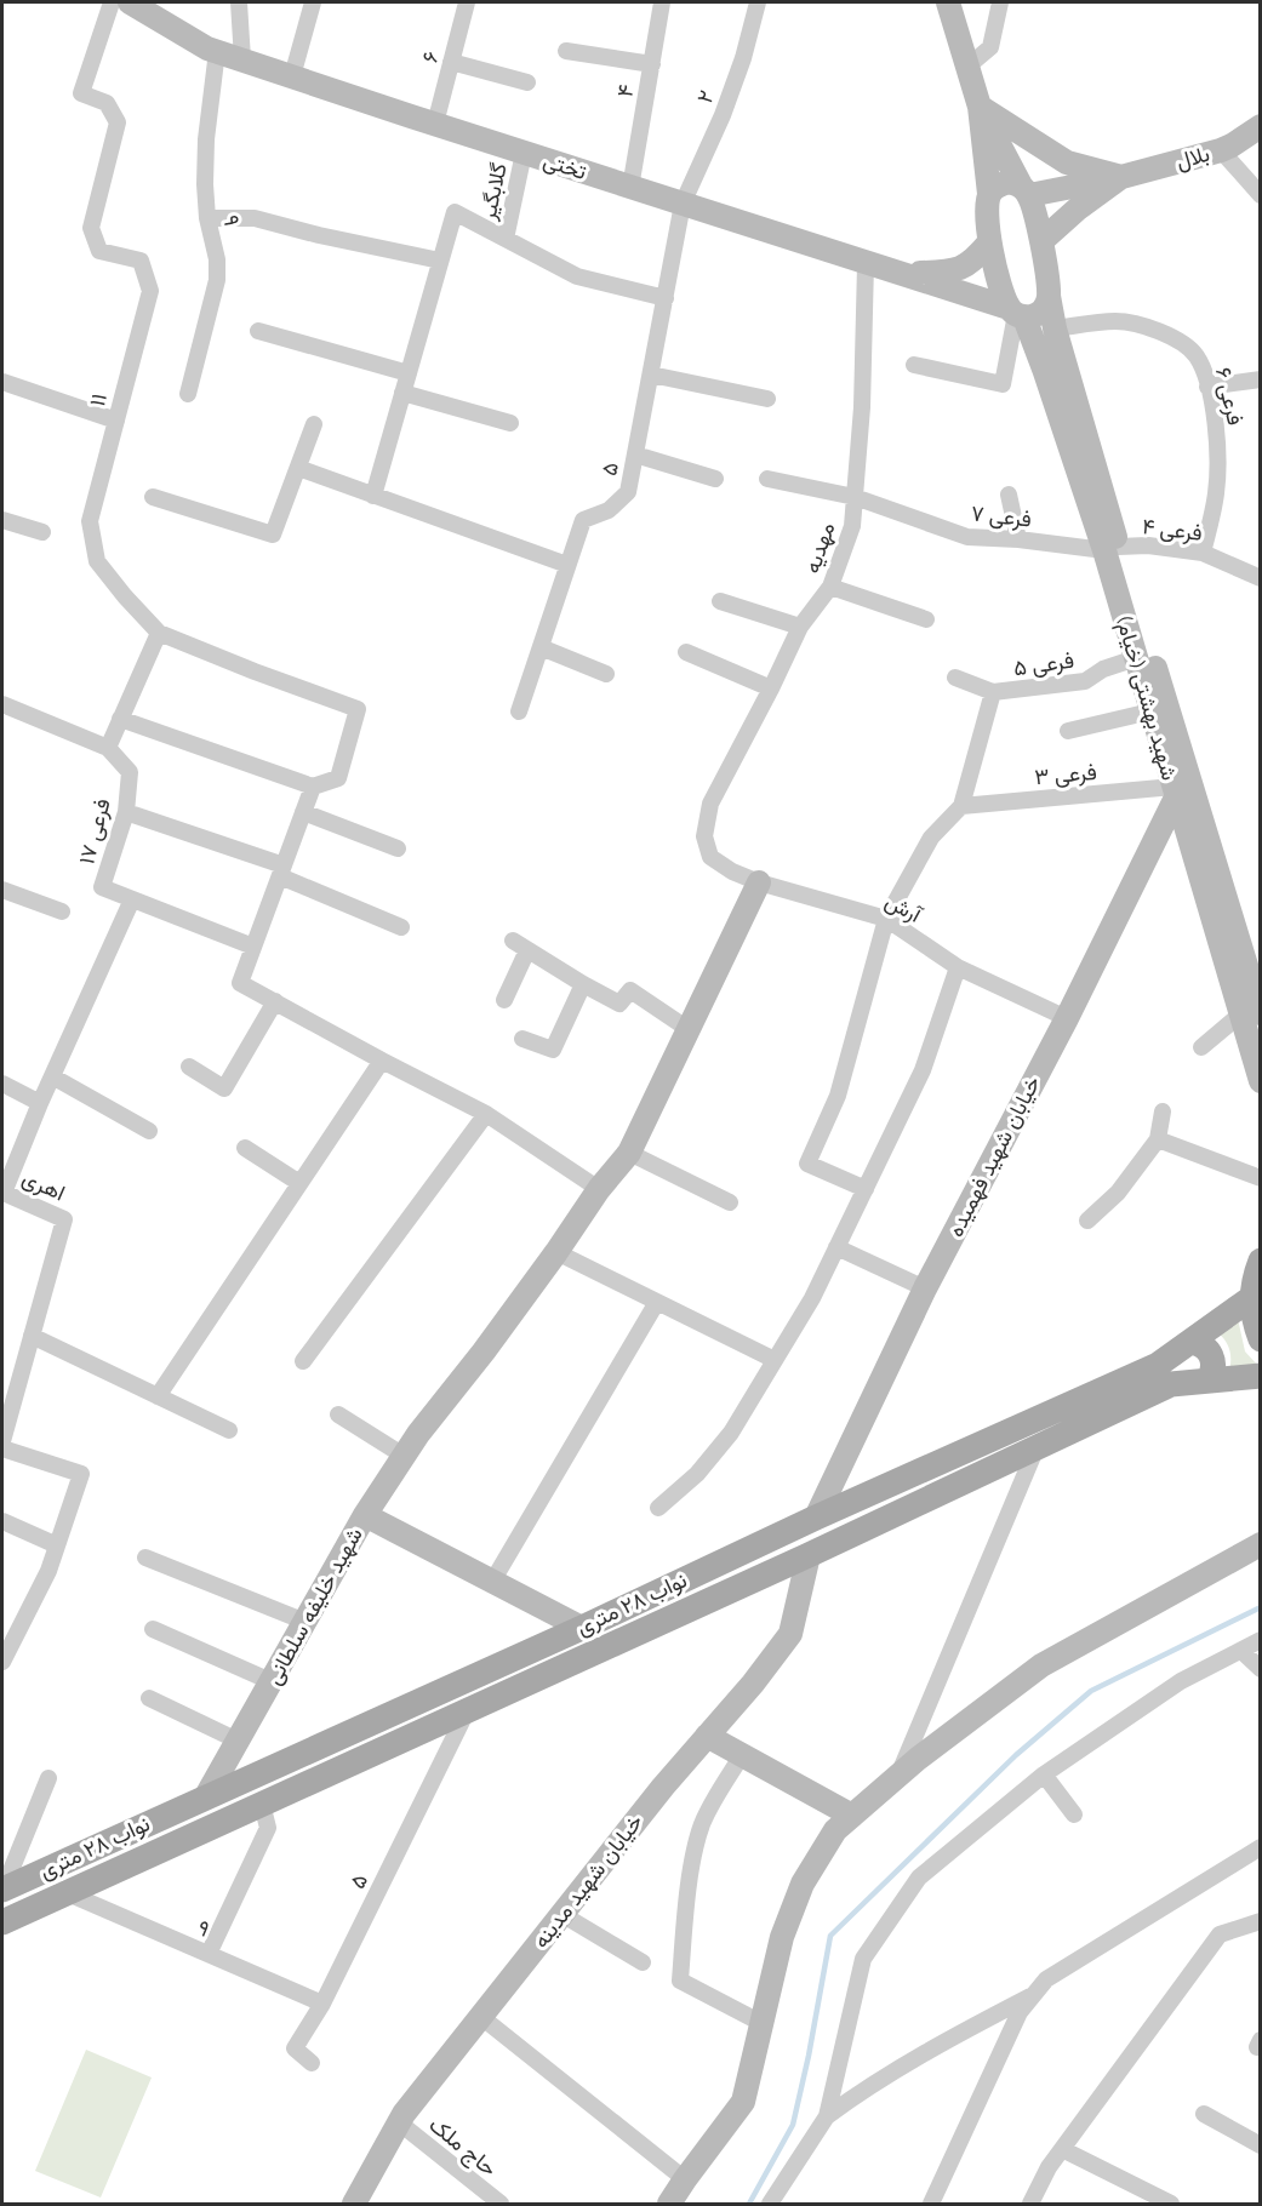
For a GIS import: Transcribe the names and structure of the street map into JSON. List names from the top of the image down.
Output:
{
  "streets": {
    "main road": ["نواب ۲۸ متری"],
    "street": [
      "۶",
      "۴",
      "۲",
      "بلال",
      "تختی",
      "گلابگیر",
      "۹",
      "فرعی ۶",
      "۱۱",
      "۵",
      "فرعی ۷",
      "فرعی ۴",
      "مهدیه",
      "فرعی ۵",
      "شهید بهشتی (خیام)",
      "فرعی ۳",
      "فرعی ۱۷",
      "آرش",
      "خیابان شهید فهمیده",
      "اهری",
      "شهید خلیفه سلطانی",
      "خیابان شهید مدینه",
      "حاج ملک"
    ]
  },
  "crossings": [
    ["۶", "تختی"],
    ["۴", "تختی"],
    ["۲", "تختی"],
    ["۲", "۵"],
    ["بلال", "شهید بهشتی (خیام)"],
    ["تختی", "گلابگیر"],
    ["تختی", "۹"],
    ["تختی", "۵"],
    ["تختی", "مهدیه"],
    ["تختی", "شهید بهشتی (خیام)"],
    ["۹", "۵"],
    ["۹", "نواب ۲۸ متری"],
    ["فرعی ۶", "فرعی ۴"],
    ["فرعی ۶", "شهید بهشتی (خیام)"],
    ["۵", "نواب ۲۸ متری"],
    ["فرعی ۷", "فرعی ۴"],
    ["فرعی ۷", "مهدیه"],
    ["فرعی ۷", "شهید بهشتی (خیام)"],
    ["فرعی ۴", "شهید بهشتی (خیام)"],
    ["مهدیه", "آرش"],
    ["فرعی ۵", "شهید بهشتی (خیام)"],
    ["شهید بهشتی (خیام)", "فرعی ۳"],
    ["شهید بهشتی (خیام)", "خیابان شهید فهمیده"],
    ["فرعی ۳", "خیابان شهید فهمیده"],
    ["فرعی ۱۷", "اهری"],
    ["آرش", "خیابان شهید فهمیده"],
    ["خیابان شهید فهمیده", "نواب ۲۸ متری"],
    ["نواب ۲۸ متری", "شهید خلیفه سلطانی"],
    ["نواب ۲۸ متری", "خیابان شهید مدینه"],
    ["خیابان شهید مدینه", "حاج ملک"]
  ]
}
